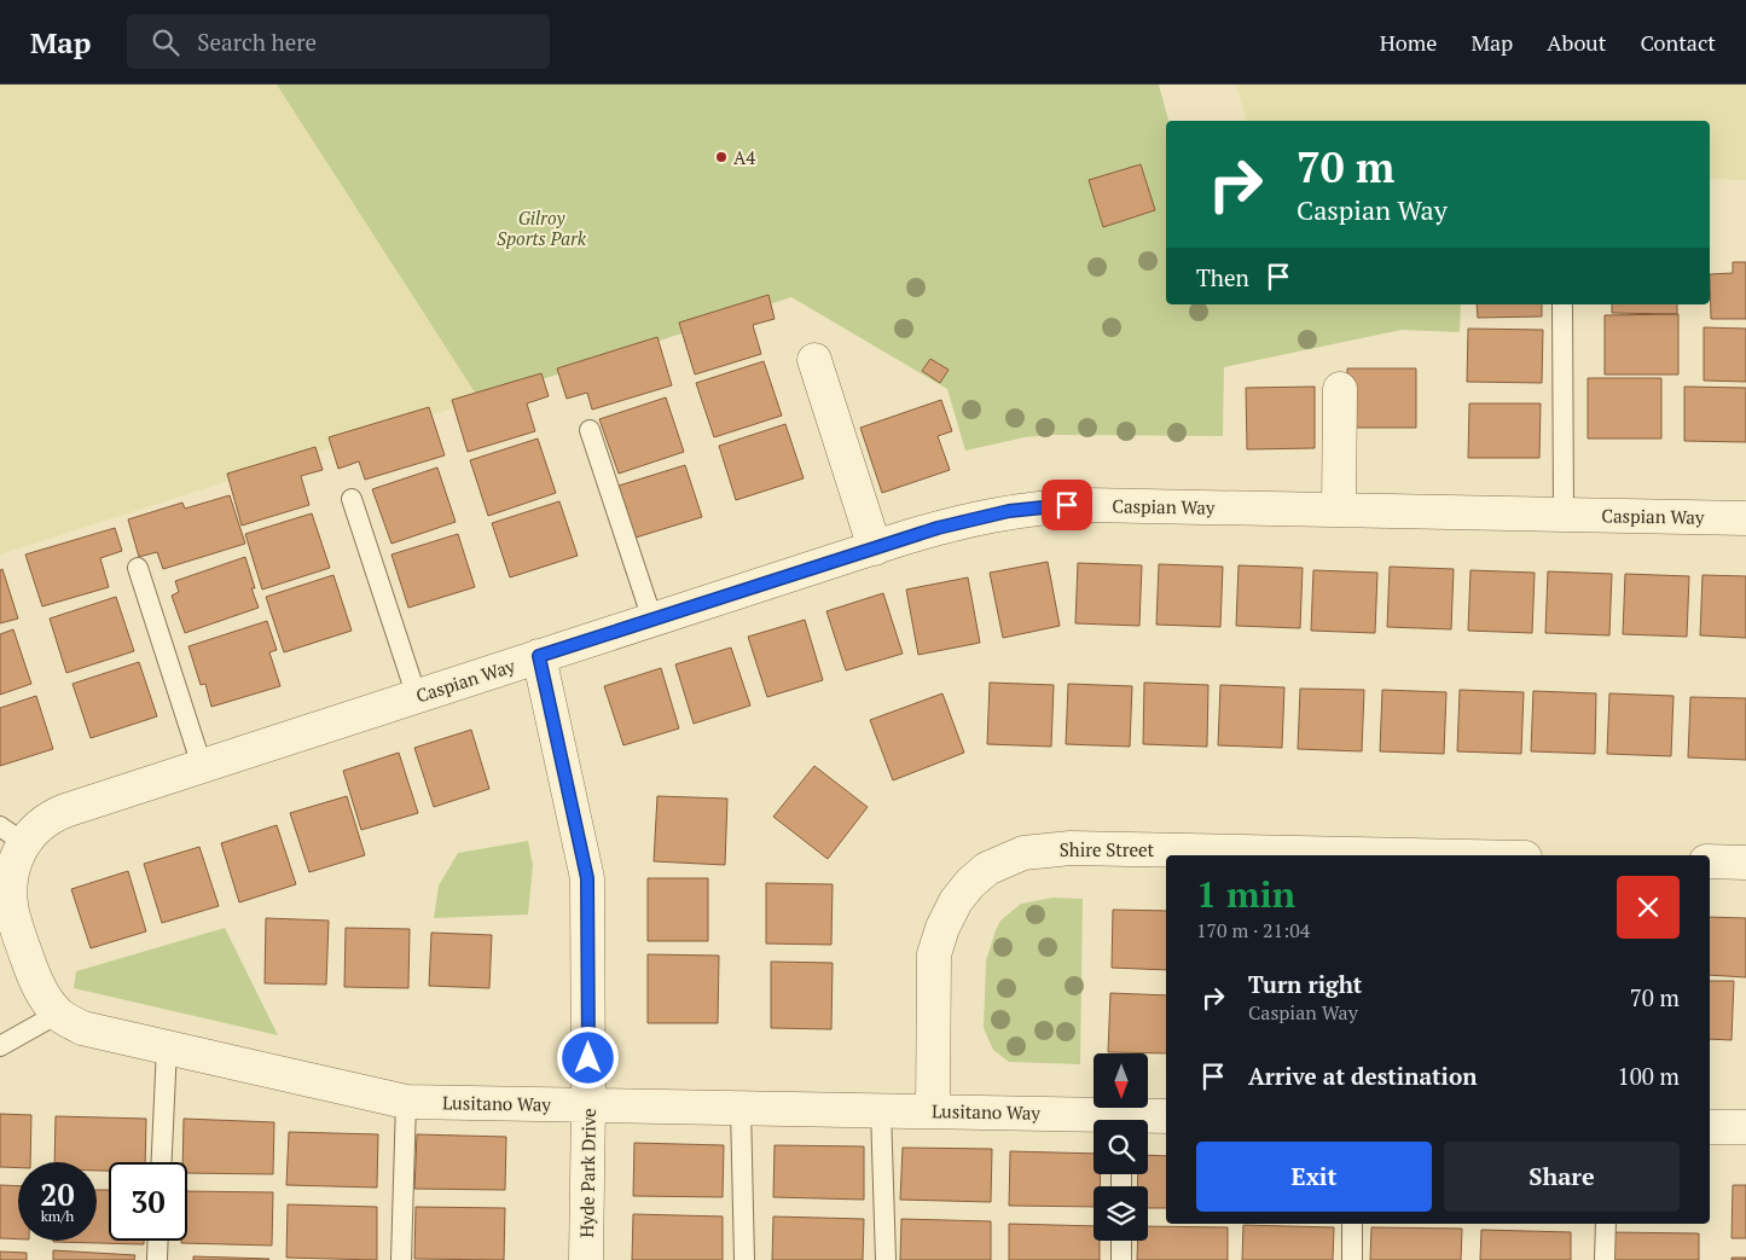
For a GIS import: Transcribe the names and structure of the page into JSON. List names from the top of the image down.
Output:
{
  "streets": {
    "street": [
      "Caspian Way",
      "Shire Street",
      "Lusitano Way",
      "Hyde Park Drive"
    ]
  },
  "crossings": [
    ["Caspian Way", "Lusitano Way"],
    ["Caspian Way", "Hyde Park Drive"],
    ["Shire Street", "Lusitano Way"],
    ["Lusitano Way", "Hyde Park Drive"]
  ],
  "parks": ["Gilroy Sports Park"],
  "places": ["A4"],
  "north": "bottom",
  "page": {
    "header": "Map",
    "search": "Search here",
    "nav": [
      "Home",
      "Map",
      "About",
      "Contact"
    ],
    "turn": ["70 m", "Caspian Way"],
    "then": "Then",
    "heading": ["1 min", "170 m · 21:04"],
    "list": [
      {
        "name": "Turn right",
        "note": "Caspian Way",
        "value": "70 m"
      },
      {
        "name": "Arrive at destination",
        "value": "100 m"
      }
    ],
    "buttons": ["Exit", "Share"],
    "speed": "20 km/h",
    "limit": "30"
  }
}
